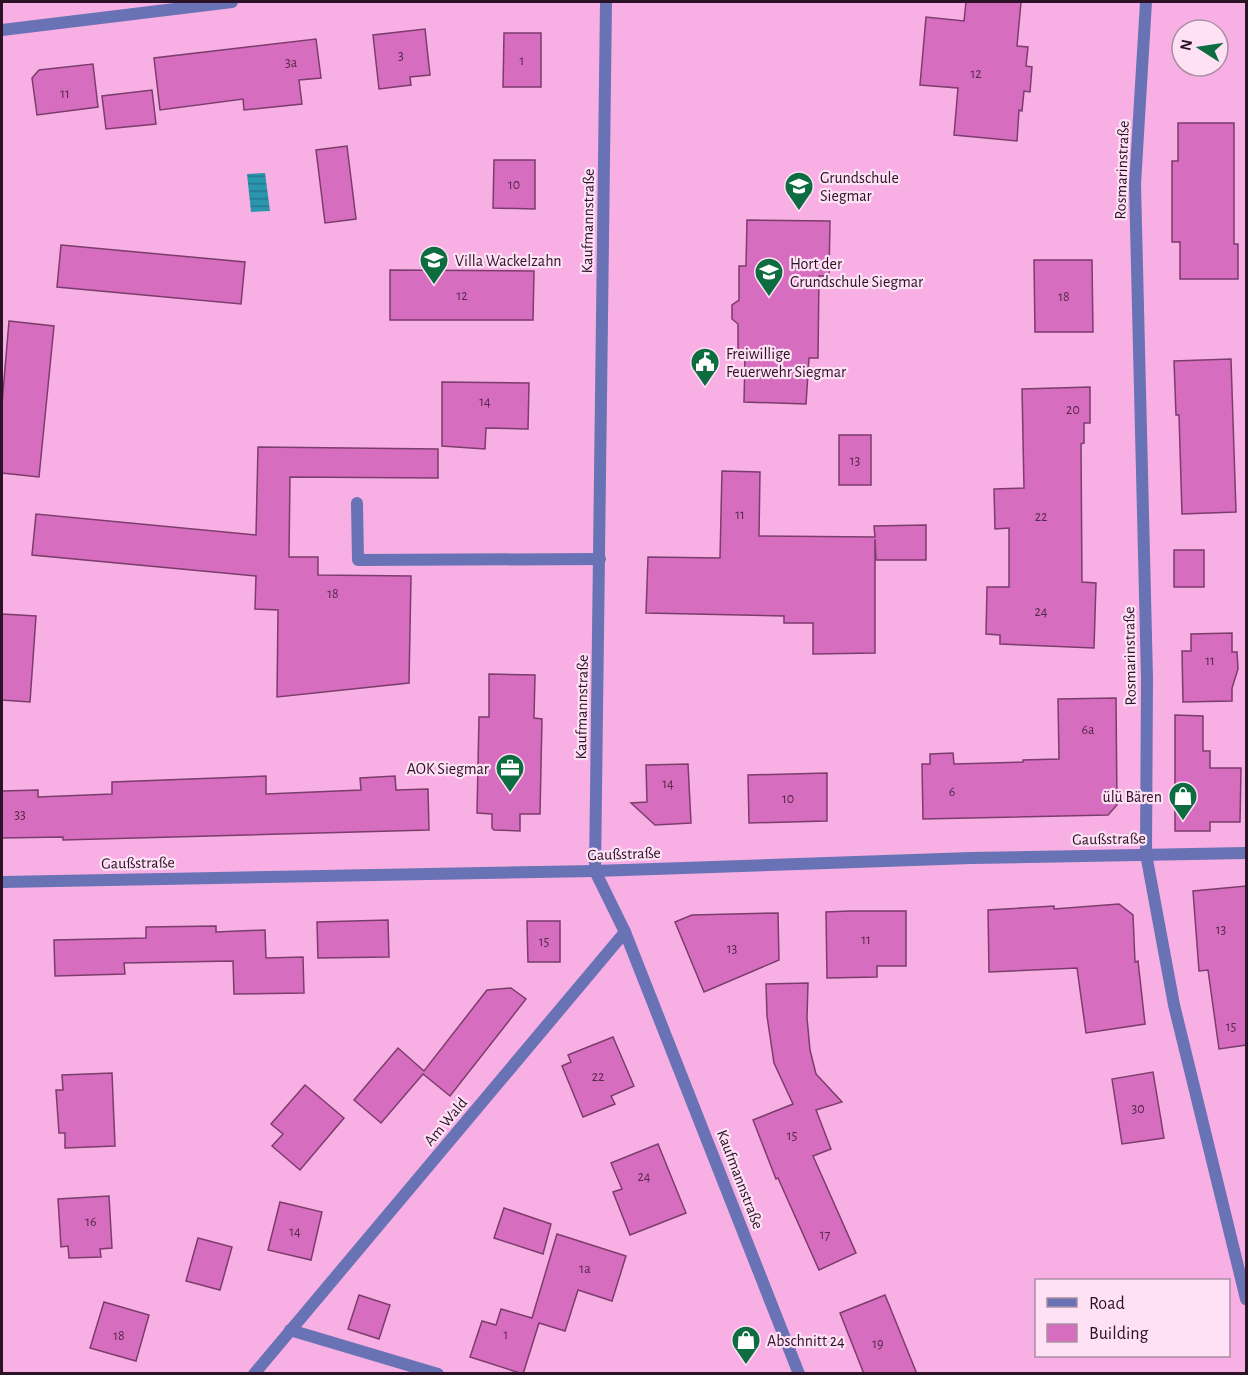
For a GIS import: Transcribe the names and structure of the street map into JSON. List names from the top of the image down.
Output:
{
  "streets": {
    "street": [
      "Rosmarinstraße",
      "Kaufmannstraße",
      "Gaußstraße",
      "Am Wald"
    ]
  },
  "crossings": [
    ["Rosmarinstraße", "Gaußstraße"],
    ["Kaufmannstraße", "Gaußstraße"],
    ["Kaufmannstraße", "Am Wald"]
  ],
  "places": {
    "school or university": ["Grundschule Siegmar", "Villa Wackelzahn", "Hort der Grundschule Siegmar"],
    "public building": ["Freiwillige Feuerwehr Siegmar"],
    "office": ["AOK Siegmar"],
    "shop": ["ülü Bären", "Abschnitt 24"]
  },
  "house_numbers": [
    "3",
    "1",
    "3a",
    "12",
    "11",
    "10",
    "12",
    "18",
    "14",
    "20",
    "13",
    "11",
    "22",
    "18",
    "24",
    "11",
    "6a",
    "14",
    "6",
    "10",
    "33",
    "13",
    "11",
    "15",
    "13",
    "15",
    "22",
    "30",
    "15",
    "24",
    "16",
    "14",
    "17",
    "1a",
    "1",
    "18",
    "19"
  ],
  "legend": ["Road", "Building"],
  "north": "left"
}
